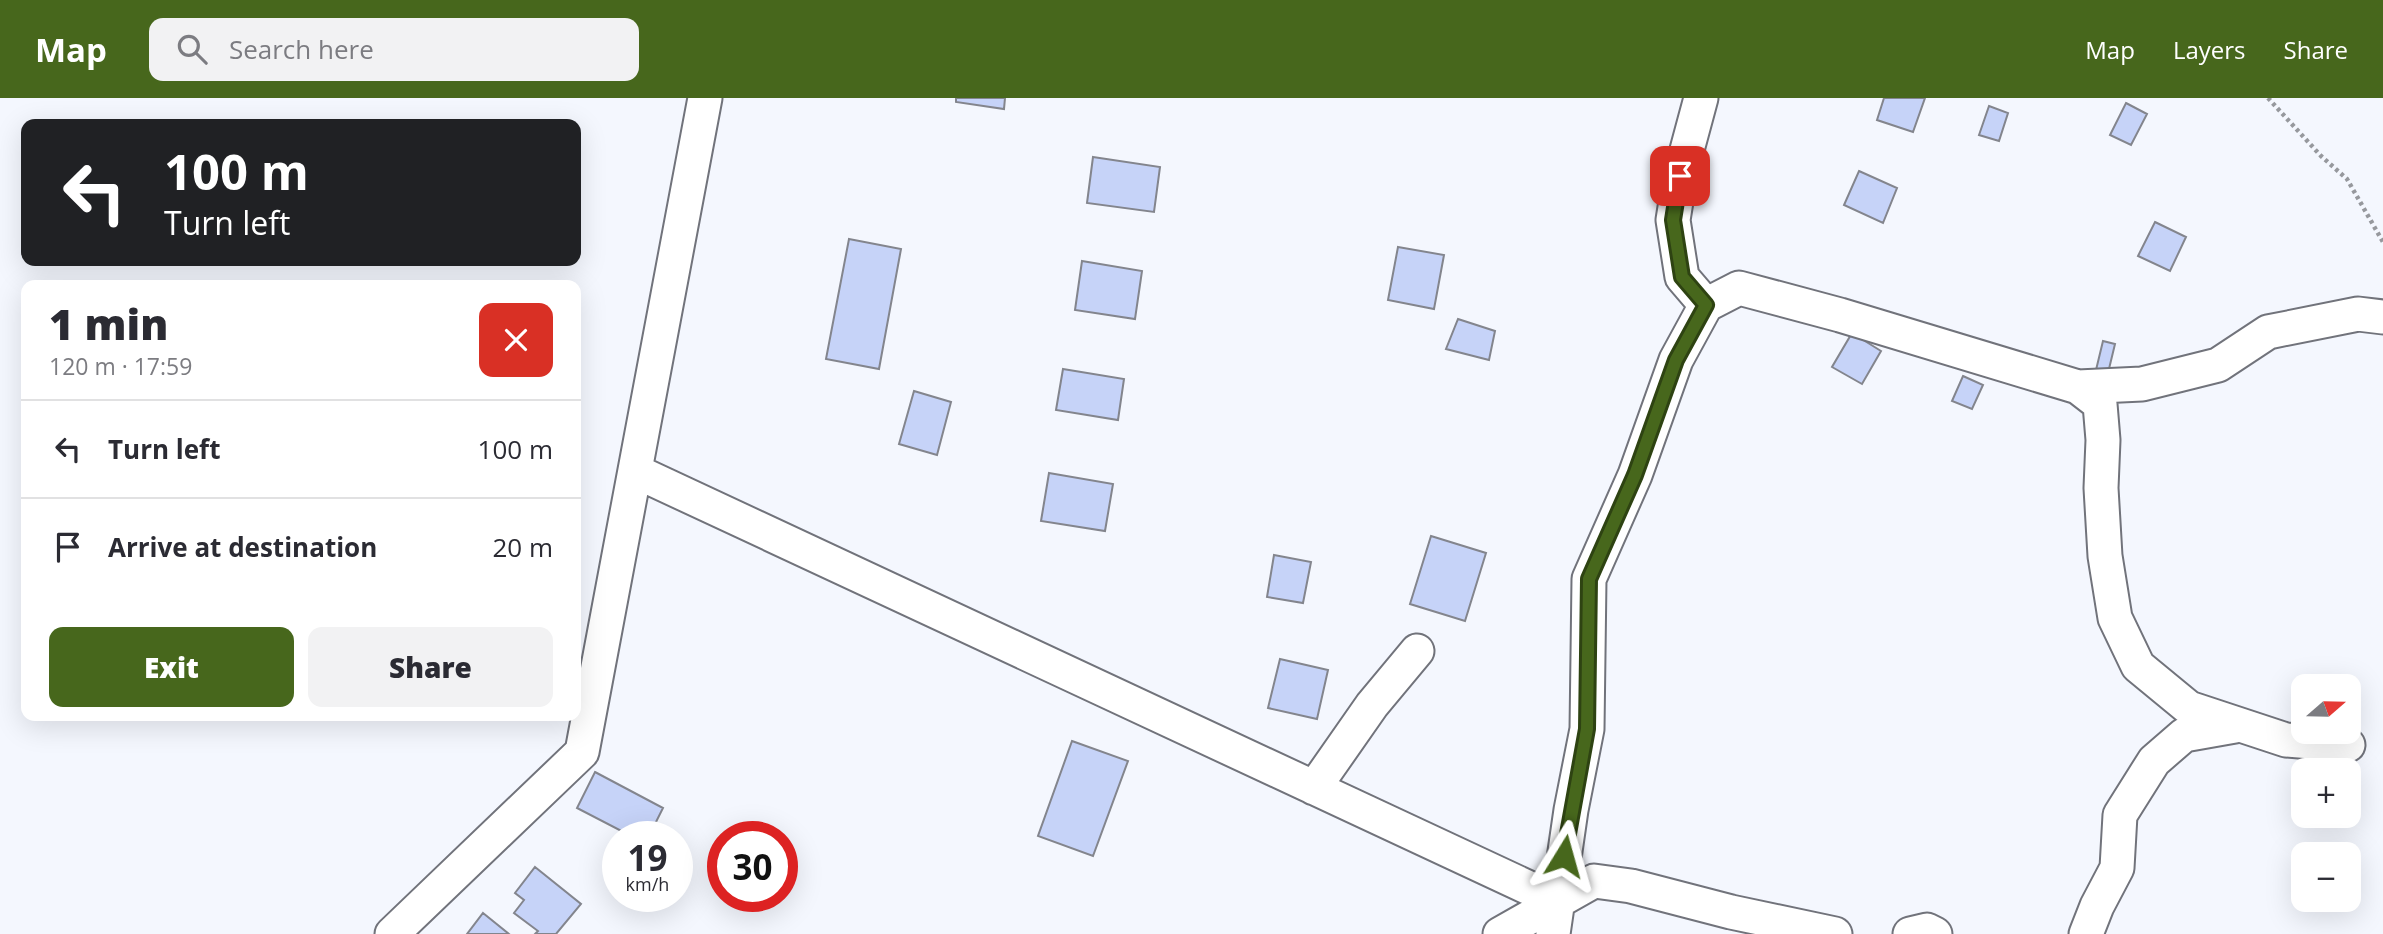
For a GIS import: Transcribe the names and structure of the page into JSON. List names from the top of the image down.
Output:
{
  "north": "right",
  "page": {
    "header": "Map",
    "search": "Search here",
    "nav": ["Map", "Layers", "Share"],
    "turn": ["100 m", "Turn left"],
    "heading": ["1 min", "120 m · 17:59"],
    "list": [
      {
        "name": "Turn left",
        "value": "100 m"
      },
      {
        "name": "Arrive at destination",
        "value": "20 m"
      }
    ],
    "buttons": ["Exit", "Share"],
    "map_buttons": ["+", "−"],
    "speed": "19 km/h",
    "limit": "30"
  }
}
